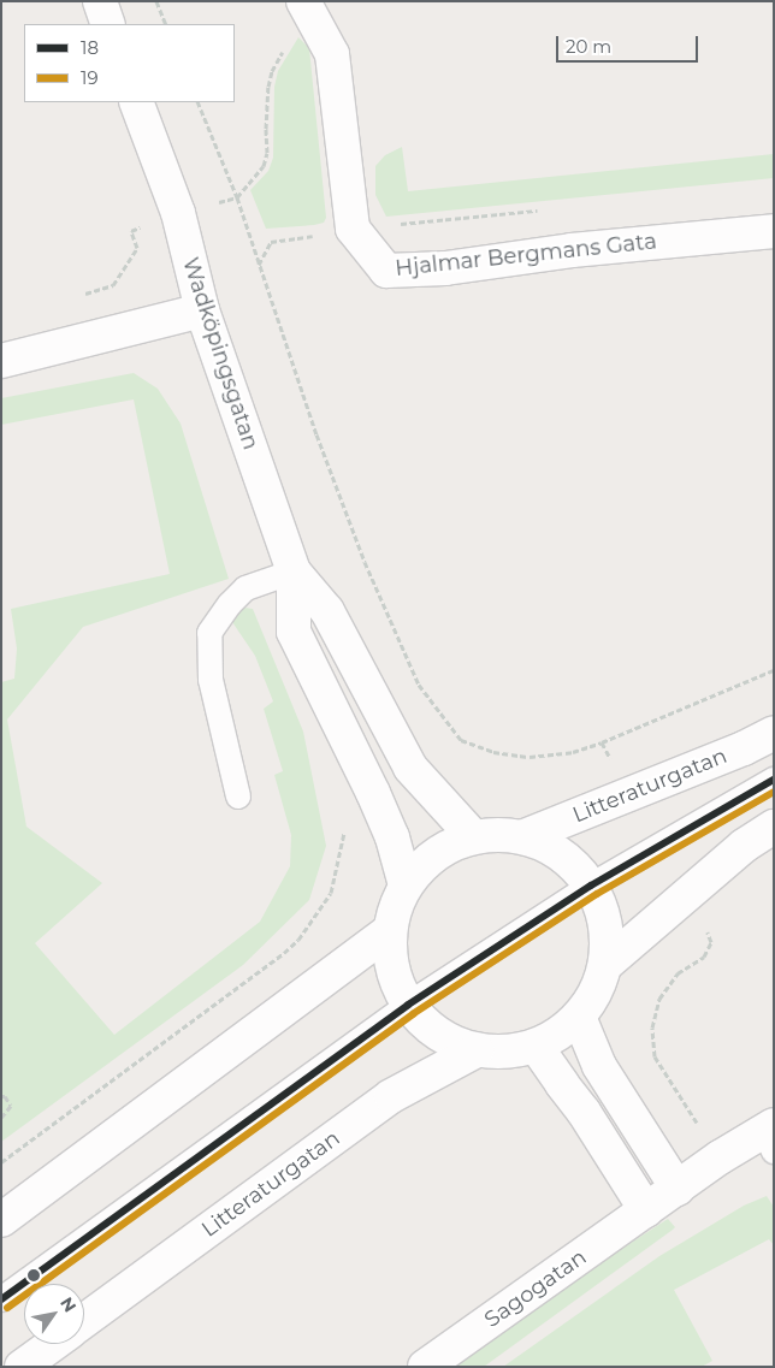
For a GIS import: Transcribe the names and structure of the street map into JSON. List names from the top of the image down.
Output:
{
  "streets": {
    "street": [
      "Hjalmar Bergmans Gata",
      "Wadköpingsgatan",
      "Litteraturgatan",
      "Sagogatan"
    ]
  },
  "crossings": [
    ["Wadköpingsgatan", "Litteraturgatan"]
  ],
  "lines": ["transit line 18", "transit line 19"],
  "legend": ["18", "19"],
  "scale_bar": "20 m",
  "north": "top right"
}
